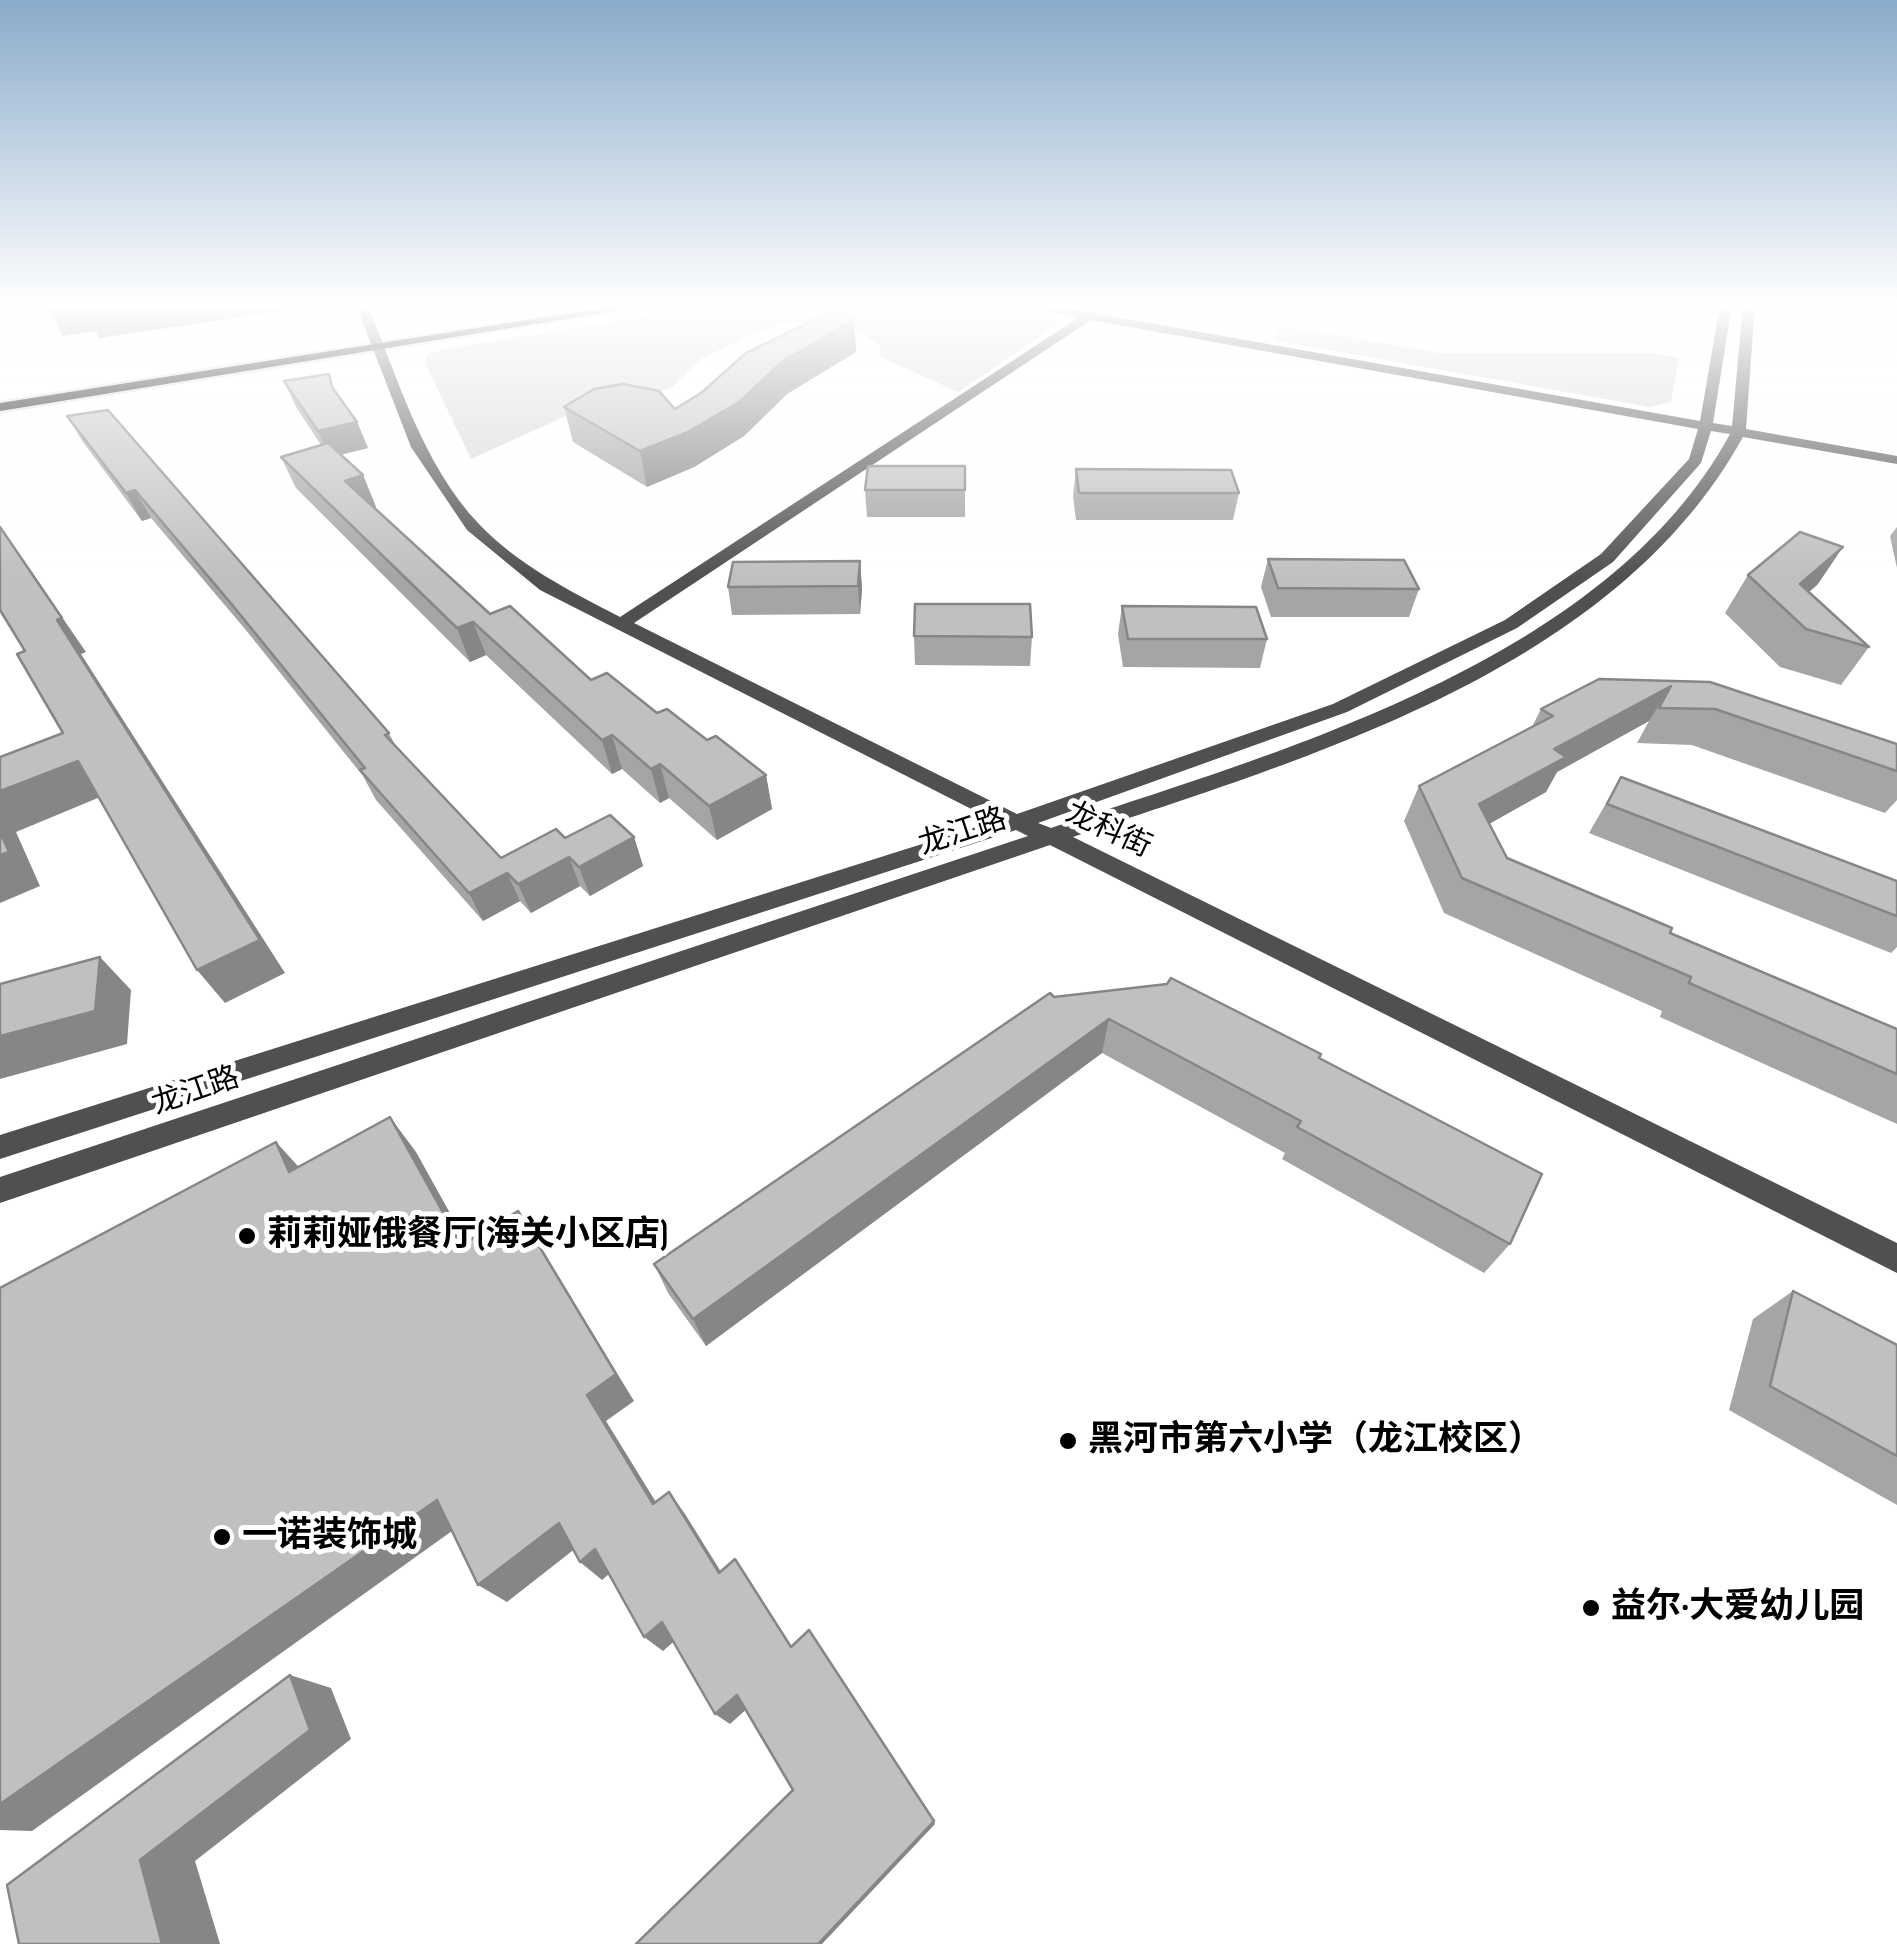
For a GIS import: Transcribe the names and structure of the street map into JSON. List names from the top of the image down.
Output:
{
  "streets": {
    "street": ["龙科街", "龙江路"]
  },
  "crossings": [
    ["龙科街", "龙江路"]
  ],
  "places": [
    "莉莉娅俄餐厅(海关小区店)",
    "黑河市第六小学（龙江校区）",
    "一诺装饰城",
    "益尔·大爱幼儿园"
  ]
}
